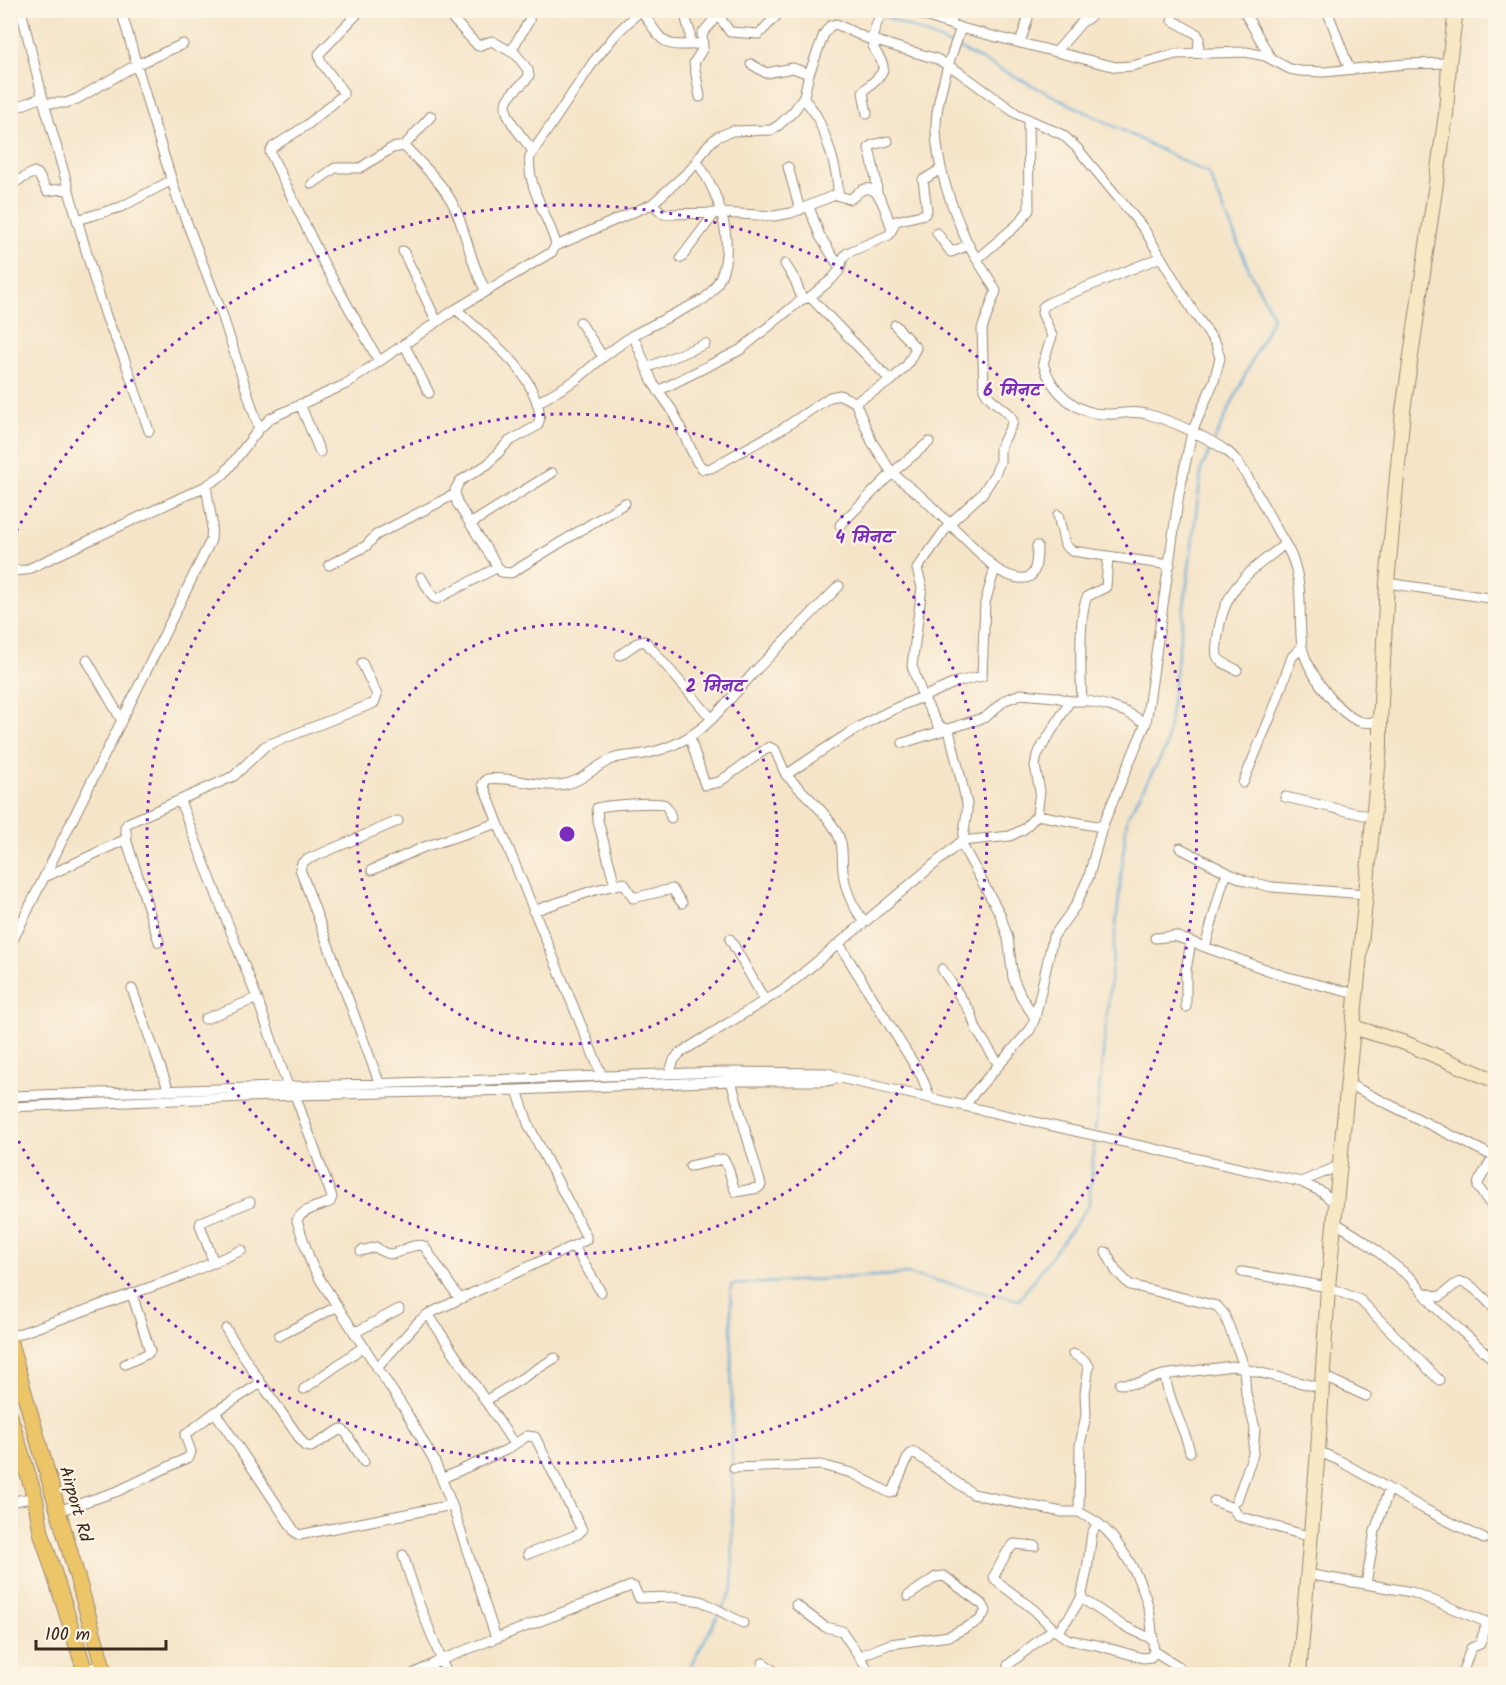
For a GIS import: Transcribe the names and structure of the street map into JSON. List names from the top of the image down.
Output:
{
  "streets": {
    "main road": ["Airport Rd"]
  },
  "scale_bar": "100 m",
  "rings": ["6 मिनट", "4 मिनट", "2 मिनट"]
}
